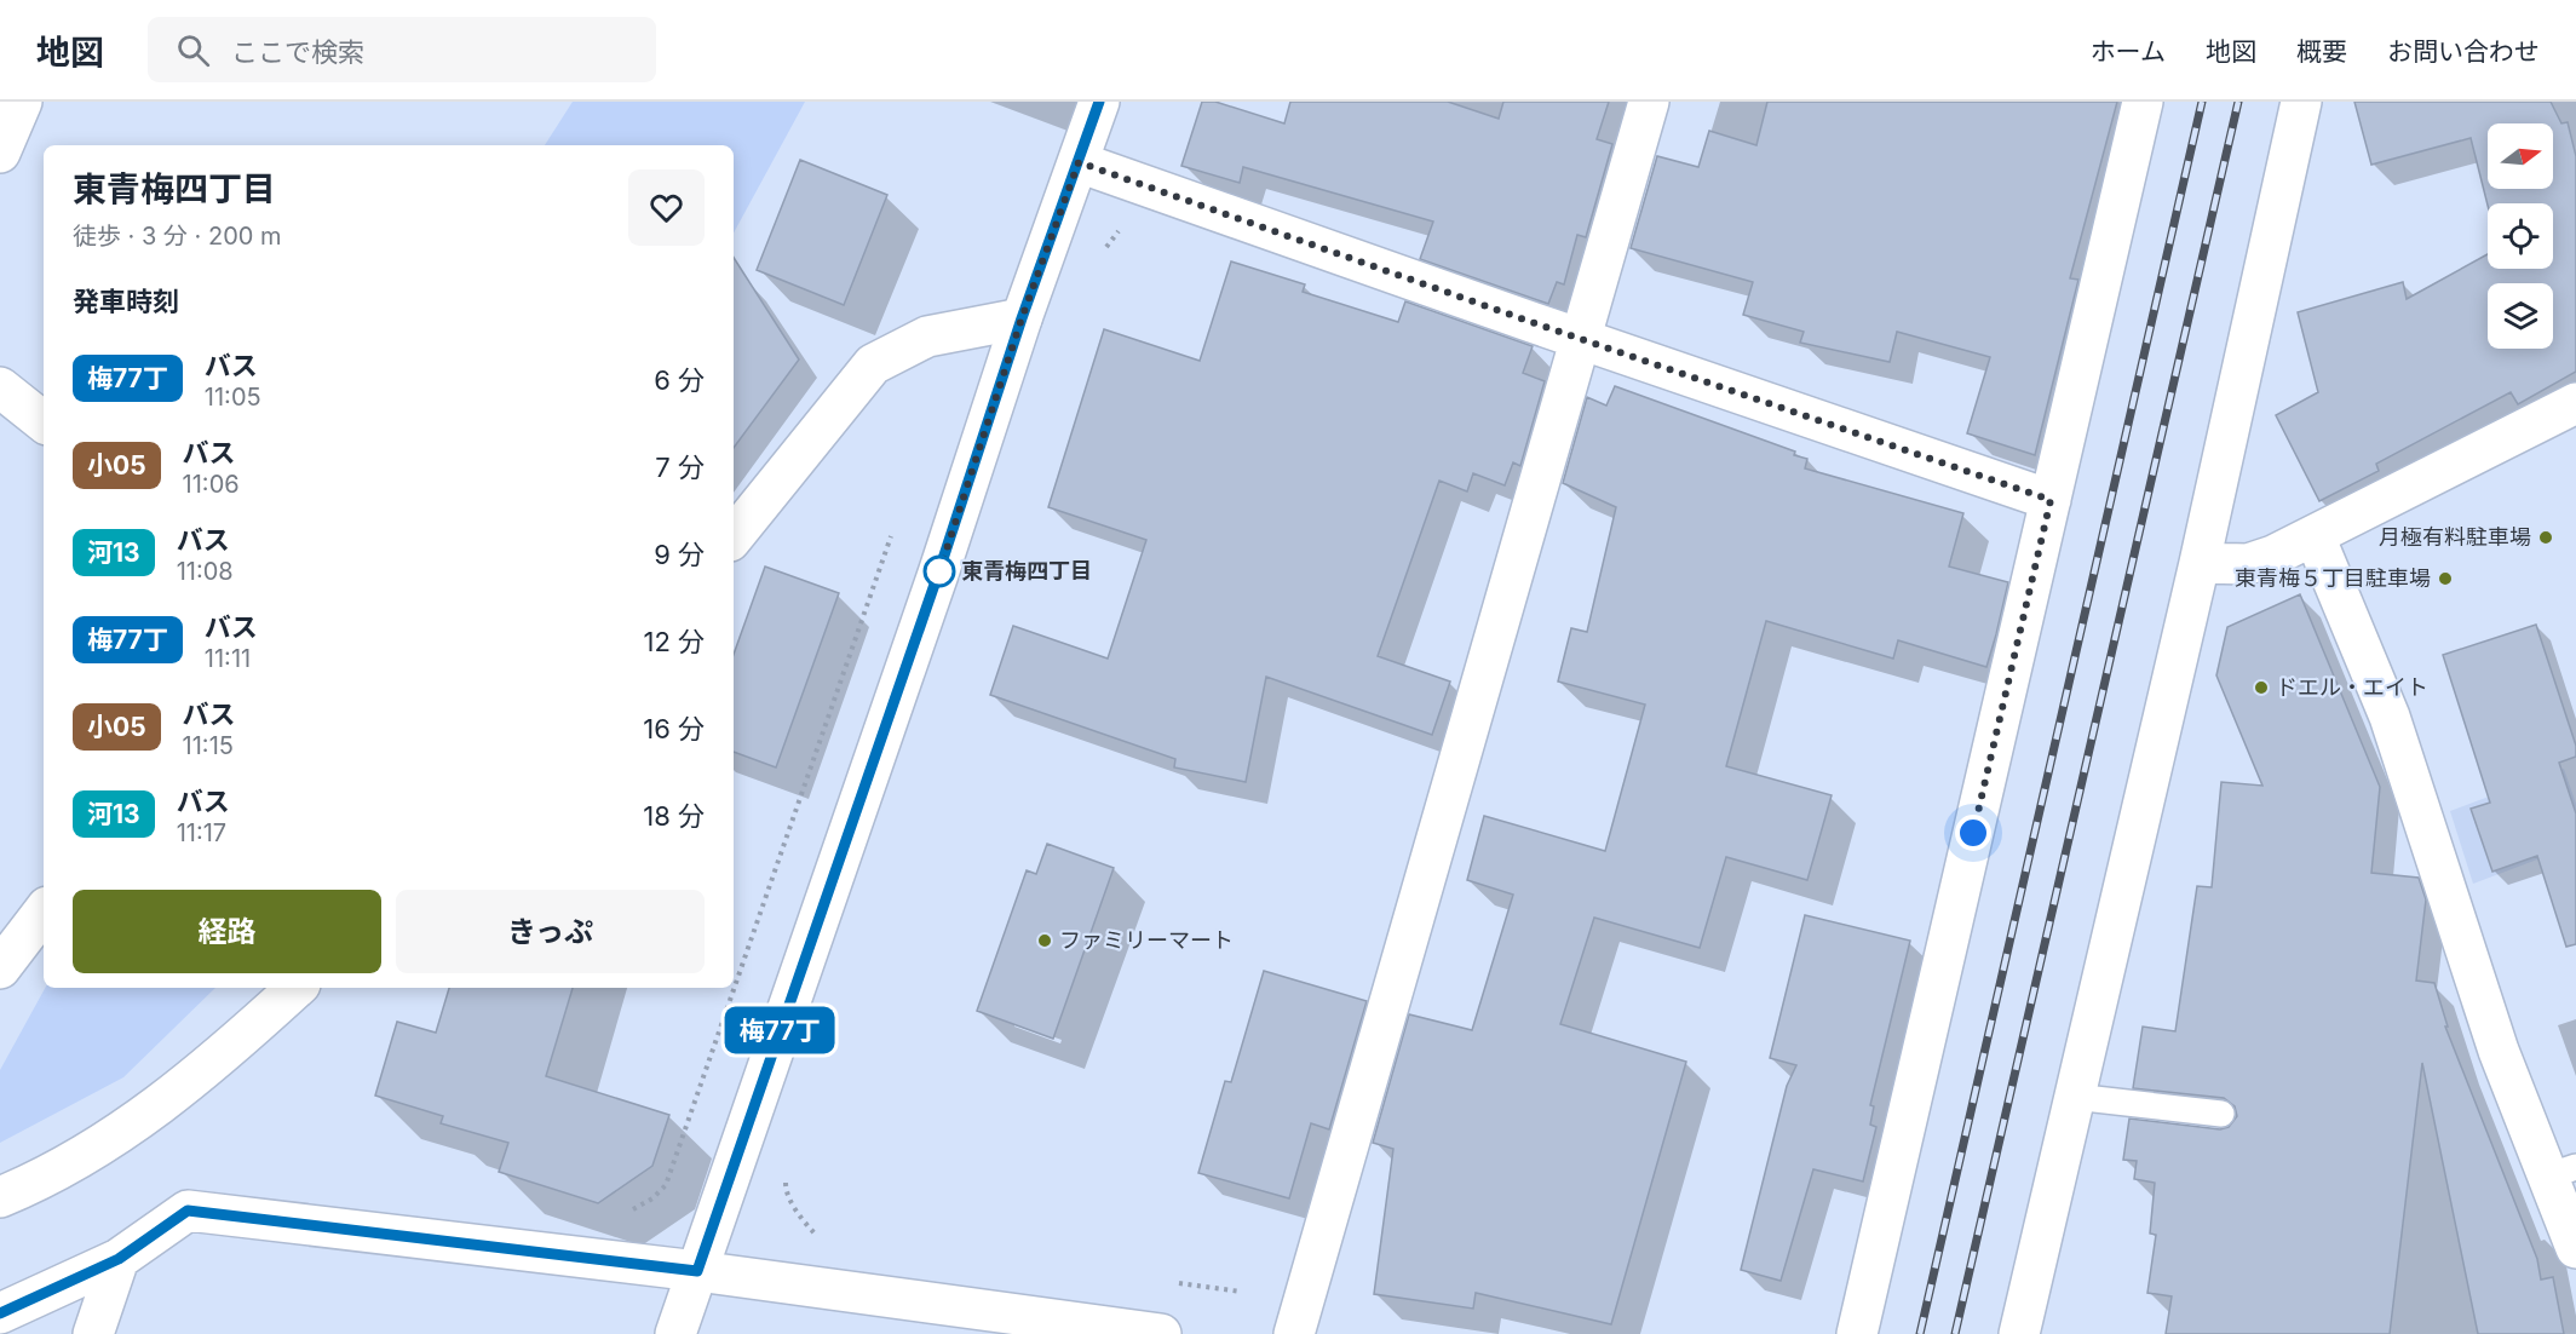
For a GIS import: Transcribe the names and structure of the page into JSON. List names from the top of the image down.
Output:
{
  "places": [
    "月極有料駐車場",
    "東青梅四丁目",
    "東青梅５丁目駐車場",
    "ドエル・エイト",
    "ファミリーマート"
  ],
  "lines": ["bus line 梅77丁"],
  "north": "right",
  "page": {
    "header": "地図",
    "search": "ここで検索",
    "nav": [
      "ホーム",
      "地図",
      "概要",
      "お問い合わせ"
    ],
    "on_map": "梅77丁",
    "heading": [
      ["東青梅四丁目", "徒歩 · 3 分 · 200 m"],
      "発車時刻"
    ],
    "list": [
      {
        "mark": "梅77丁",
        "name": "バス",
        "note": "11:05",
        "value": "6 分"
      },
      {
        "mark": "小05",
        "name": "バス",
        "note": "11:06",
        "value": "7 分"
      },
      {
        "mark": "河13",
        "name": "バス",
        "note": "11:08",
        "value": "9 分"
      },
      {
        "mark": "梅77丁",
        "name": "バス",
        "note": "11:11",
        "value": "12 分"
      },
      {
        "mark": "小05",
        "name": "バス",
        "note": "11:15",
        "value": "16 分"
      },
      {
        "mark": "河13",
        "name": "バス",
        "note": "11:17",
        "value": "18 分"
      }
    ],
    "buttons": ["経路", "きっぷ"]
  }
}
